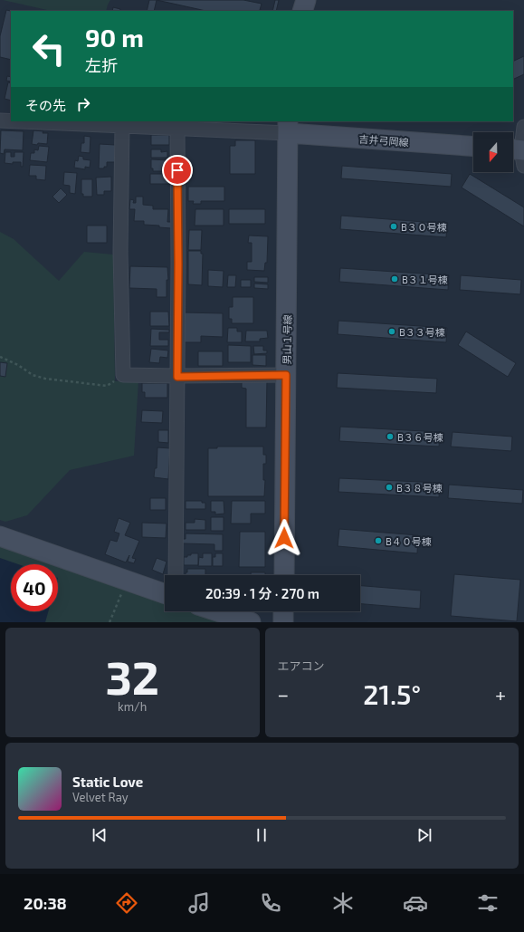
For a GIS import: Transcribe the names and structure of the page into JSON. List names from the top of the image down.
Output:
{
  "streets": {
    "street": ["吉井弓岡線", "男山１号線"]
  },
  "crossings": [
    ["吉井弓岡線", "男山１号線"]
  ],
  "places": [
    "B３０号棟",
    "B３１号棟",
    "B３３号棟",
    "B３６号棟",
    "B３８号棟",
    "B４０号棟"
  ],
  "north": "bottom",
  "page": {
    "turn": ["90 m", "左折"],
    "then": "その先",
    "limit": "40",
    "trip": "20:39 · 1 分 · 270 m",
    "tile": [
      ["32", "km/h"],
      "エアコン"
    ],
    "heat": ["−", "21.5°", "+"],
    "song": ["Static Love", "Velvet Ray"],
    "tabs": "20:38"
  }
}
